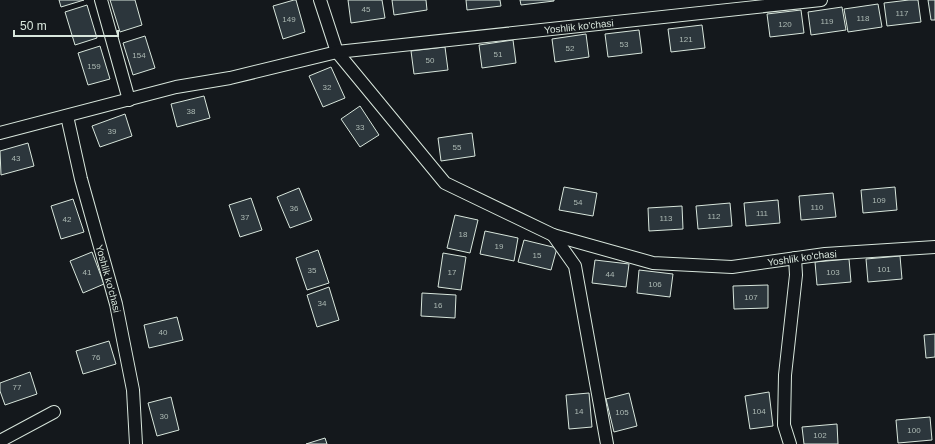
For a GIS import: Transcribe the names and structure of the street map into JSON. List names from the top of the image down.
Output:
{
  "streets": {
    "street": ["Yoshlik ko'chasi"]
  },
  "house_numbers": [
    "45",
    "117",
    "118",
    "149",
    "119",
    "120",
    "121",
    "53",
    "52",
    "51",
    "154",
    "50",
    "159",
    "32",
    "38",
    "33",
    "39",
    "55",
    "43",
    "109",
    "54",
    "110",
    "36",
    "111",
    "112",
    "37",
    "113",
    "42",
    "18",
    "19",
    "15",
    "101",
    "35",
    "41",
    "17",
    "103",
    "44",
    "106",
    "107",
    "34",
    "16",
    "40",
    "76",
    "77",
    "14",
    "104",
    "105",
    "30",
    "100",
    "102"
  ],
  "scale_bar": "50 m"
}
